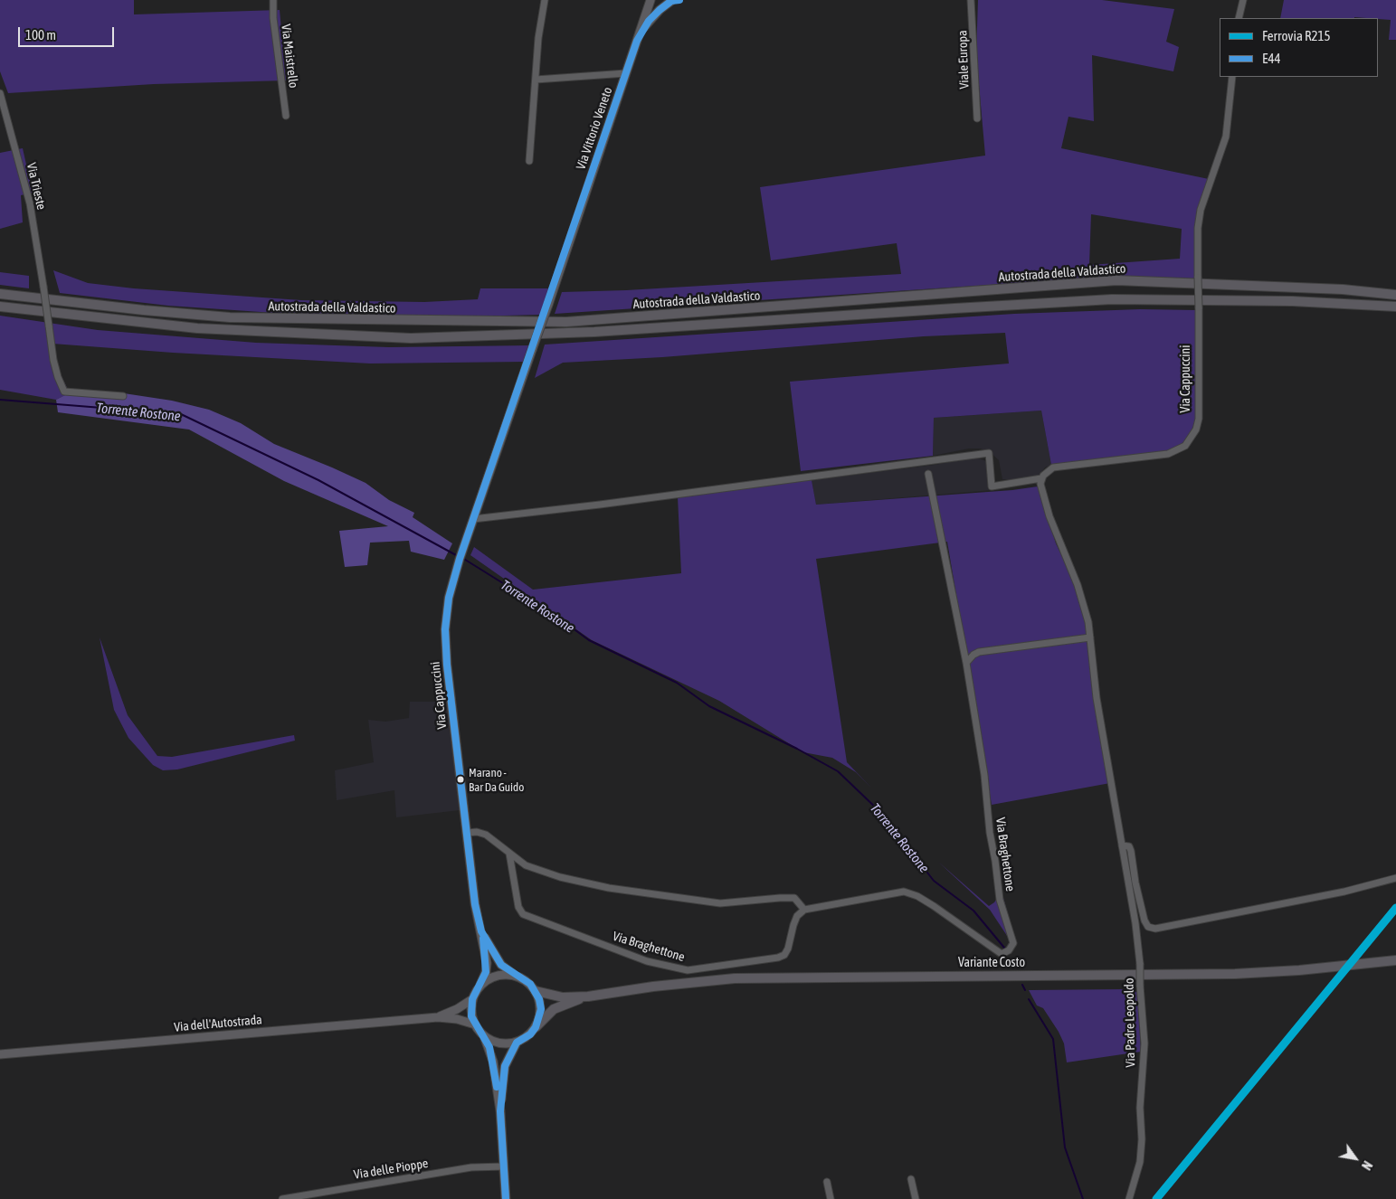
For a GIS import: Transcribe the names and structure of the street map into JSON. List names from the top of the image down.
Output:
{
  "streets": {
    "highway": ["Autostrada della Valdastico", "Variante Costo"],
    "main road": ["Via Vittorio Veneto", "Via Cappuccini", "Via dell'Autostrada"],
    "street": [
      "Via Maistrello",
      "Viale Europa",
      "Via Trieste",
      "Via Braghettone",
      "Via Padre Leopoldo",
      "Via delle Pioppe"
    ]
  },
  "crossings": [
    ["Via Vittorio Veneto", "Via Cappuccini"]
  ],
  "water": ["Torrente Rostone"],
  "places": ["Marano - Bar Da Guido"],
  "lines": ["transit line E44", "rail line R215"],
  "legend": ["Ferrovia R215", "E44"],
  "scale_bar": "100 m",
  "north": "bottom right"
}
